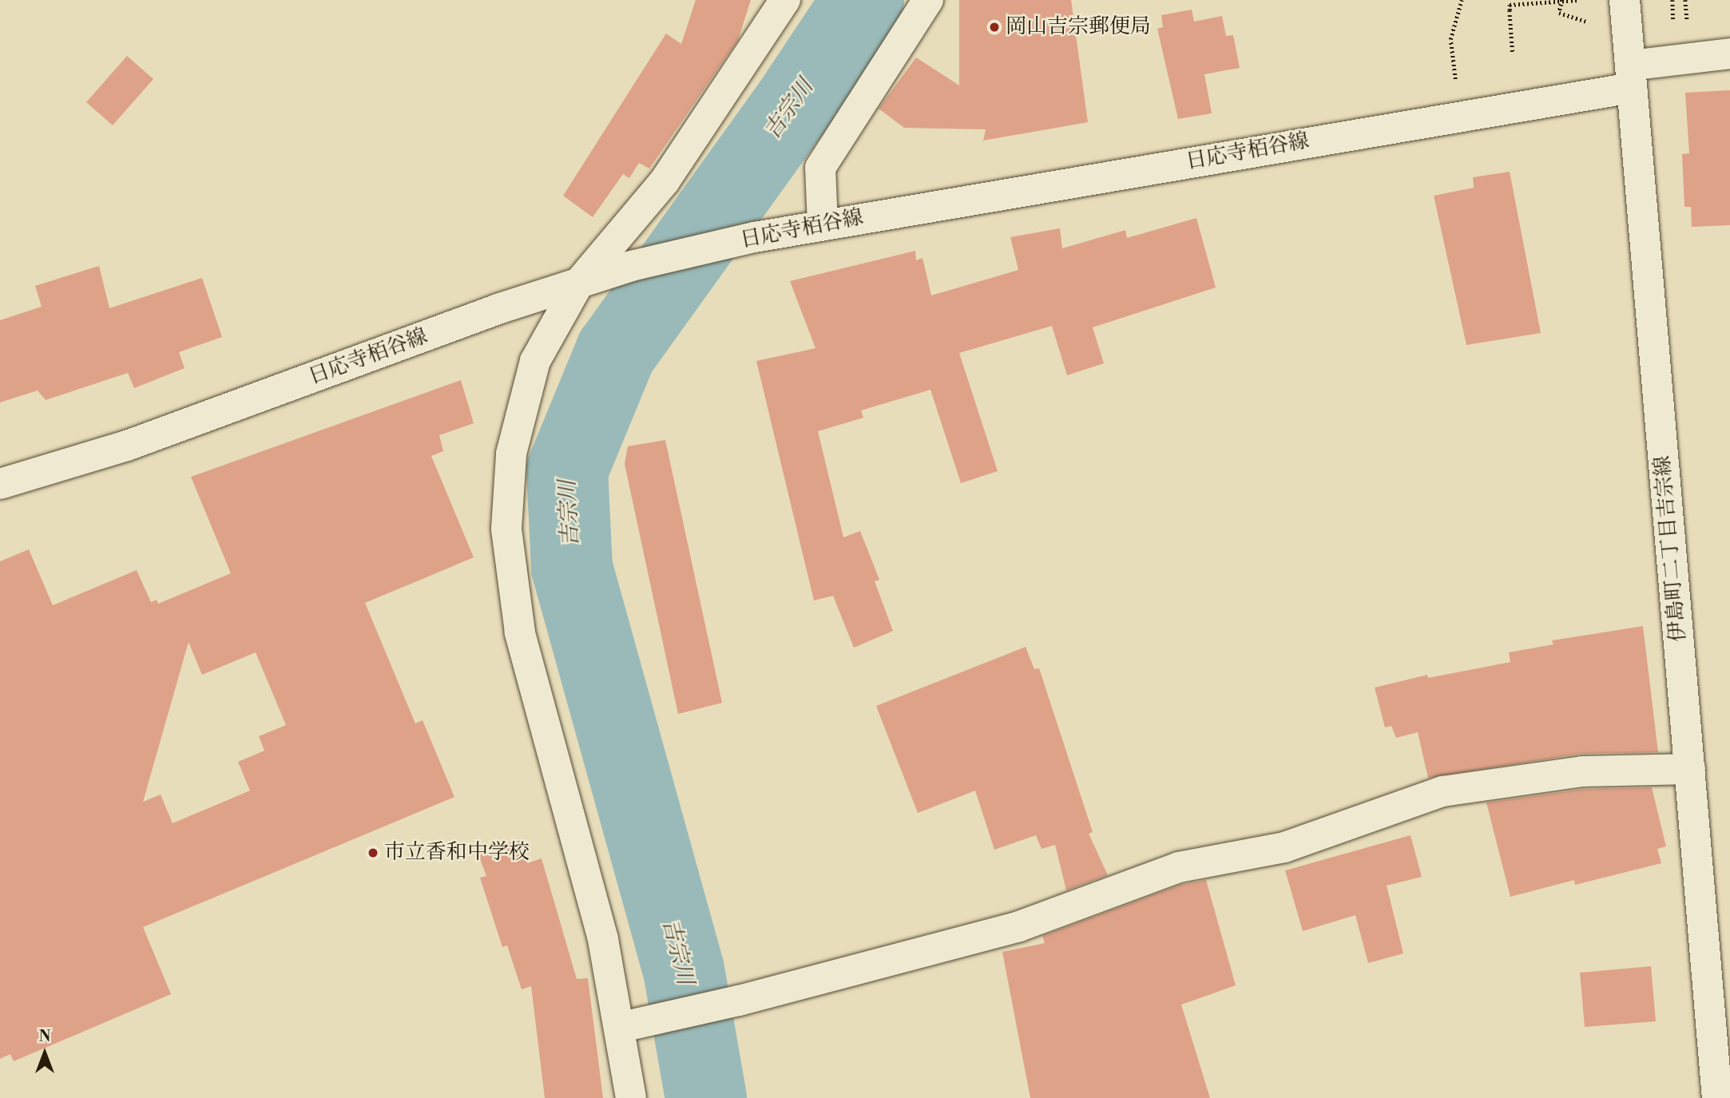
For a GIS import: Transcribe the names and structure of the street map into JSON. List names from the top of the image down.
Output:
{
  "streets": {
    "street": ["日応寺栢谷線", "伊島町二丁目吉宗線"]
  },
  "crossings": [
    ["日応寺栢谷線", "伊島町二丁目吉宗線"]
  ],
  "water": ["吉宗川"],
  "places": ["岡山吉宗郵便局", "市立香和中学校"],
  "north": "top"
}
